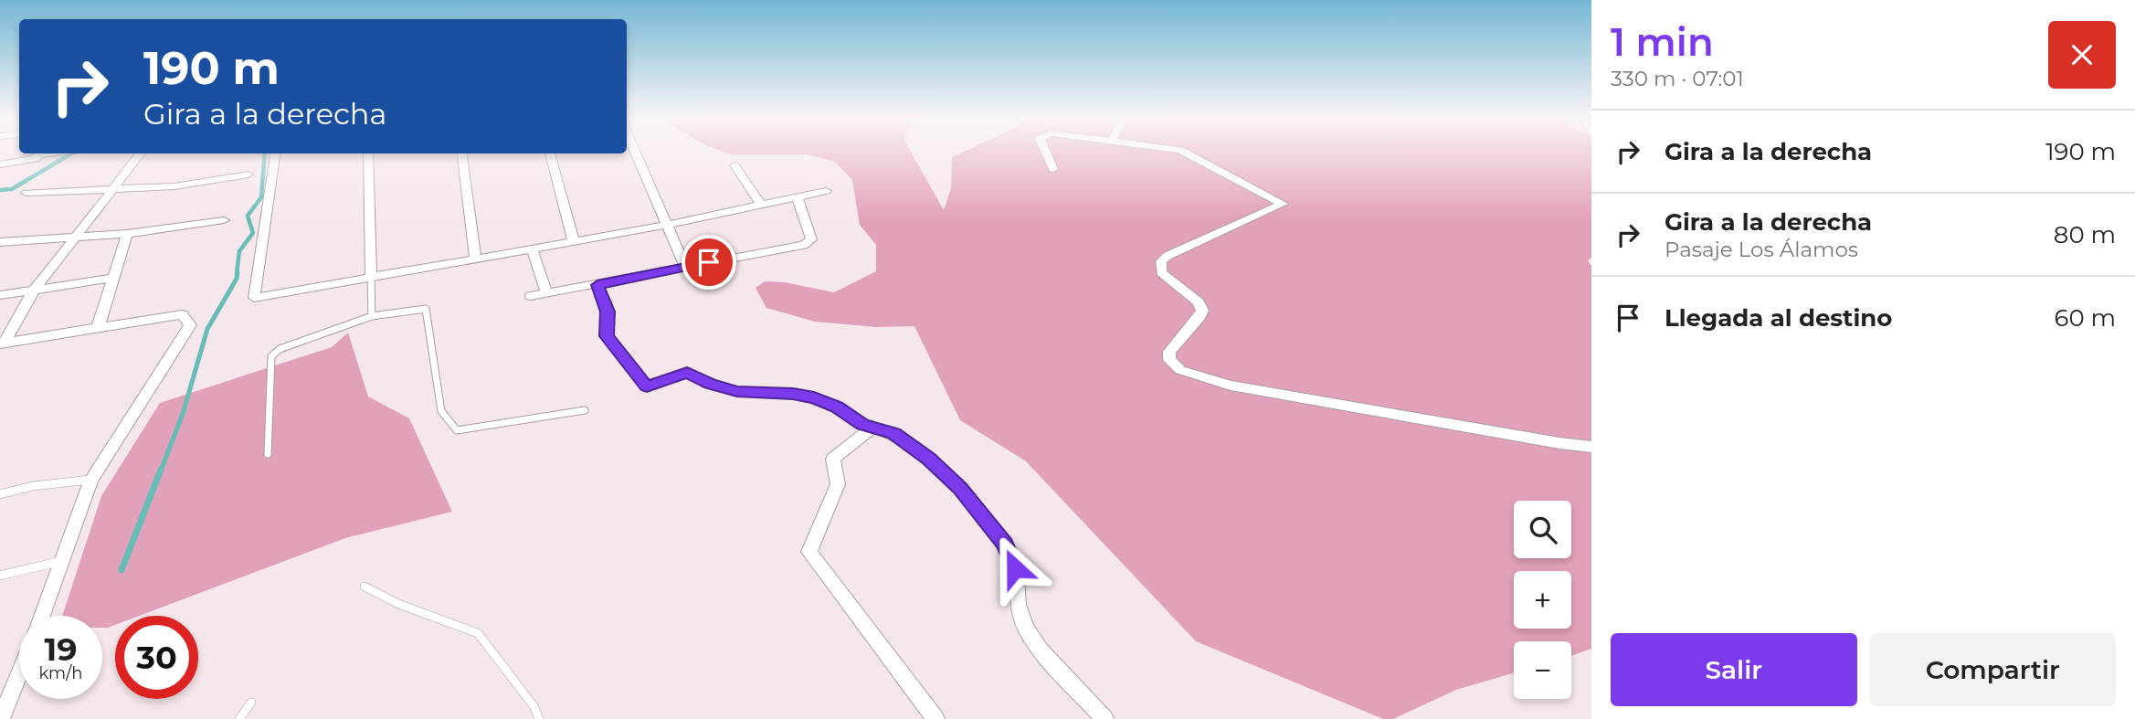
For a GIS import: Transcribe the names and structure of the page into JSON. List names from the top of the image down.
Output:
{
  "page": {
    "heading": ["1 min", "330 m · 07:01"],
    "turn": ["190 m", "Gira a la derecha"],
    "list": [
      {
        "name": "Gira a la derecha",
        "value": "190 m"
      },
      {
        "name": "Gira a la derecha",
        "note": "Pasaje Los Álamos",
        "value": "80 m"
      },
      {
        "name": "Llegada al destino",
        "value": "60 m"
      }
    ],
    "map_buttons": ["+", "−"],
    "speed": "19 km/h",
    "limit": "30",
    "buttons": ["Salir", "Compartir"]
  }
}
